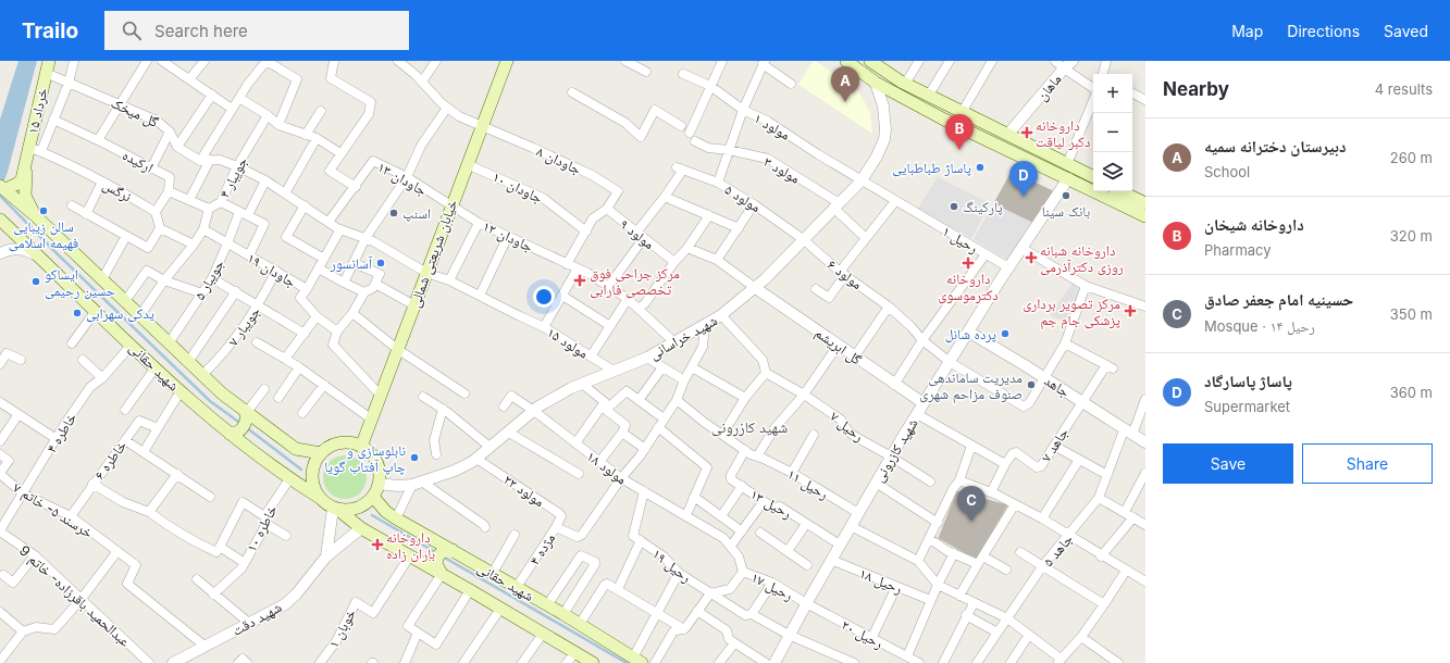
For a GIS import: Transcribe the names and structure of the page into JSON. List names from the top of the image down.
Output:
{
  "streets": {
    "main road": ["۱۵ خرداد", "خیابان شریعتی شمالی", "شهید حقانی"],
    "street": [
      "ماهان",
      "گل میخک",
      "مولود ۱",
      "جاودان ۸",
      "ارکیده",
      "مولود ۳",
      "جویبار ۴",
      "جاودان ۱۳",
      "جاودان ۱۰",
      "نرگس",
      "مولود ۵",
      "مولود ۹",
      "جاودان ۱۲",
      "رحیل ۱",
      "جاودان ۱۹",
      "مولود ۶",
      "جویبار ۵",
      "جویبار ۷",
      "شهید خراسانی",
      "مولود ۱۵",
      "گل ابریشم",
      "جاهد",
      "رحیل ۷",
      "خاطره ۴",
      "جاهد ۷",
      "شهید کازرونی",
      "خاطره ۶",
      "مولود ۱۸",
      "رحیل ۱۱",
      "مولود ۲۲",
      "رحیل ۱۳",
      "خرسند ۵- خاتم ۷",
      "خاطره ۱۰",
      "مژده ۴",
      "جاهد ۵",
      "رحیل ۱۹",
      "رحیل ۱۸",
      "رحیل ۱۷",
      "عبدالحمید باقرزاده- خاتم 9",
      "شهید دقت",
      "خوبان ۱",
      "رحیل ۲۰"
    ]
  },
  "crossings": [
    ["۱۵ خرداد", "گل میخک"],
    ["۱۵ خرداد", "نرگس"],
    ["مولود ۱", "رحیل ۱"],
    ["مولود ۱", "شهید خراسانی"],
    ["جاودان ۸", "مولود ۹"],
    ["جاودان ۸", "خیابان شریعتی شمالی"],
    ["مولود ۳", "شهید خراسانی"],
    ["جویبار ۴", "شهید حقانی"],
    ["جاودان ۱۳", "جاودان ۱۲"],
    ["جاودان ۱۳", "خیابان شریعتی شمالی"],
    ["جاودان ۱۰", "خیابان شریعتی شمالی"],
    ["مولود ۵", "مولود ۶"],
    ["مولود ۵", "شهید خراسانی"],
    ["جاودان ۱۲", "خیابان شریعتی شمالی"],
    ["جاودان ۱۲", "شهید خراسانی"],
    ["رحیل ۱", "شهید کازرونی"],
    ["خیابان شریعتی شمالی", "شهید خراسانی"],
    ["خیابان شریعتی شمالی", "مولود ۱۵"],
    ["خیابان شریعتی شمالی", "شهید حقانی"],
    ["جاودان ۱۹", "جویبار ۵"],
    ["جاودان ۱۹", "جویبار ۷"],
    ["مولود ۶", "شهید خراسانی"],
    ["مولود ۶", "جاهد"],
    ["مولود ۶", "شهید کازرونی"],
    ["جویبار ۵", "شهید حقانی"],
    ["جویبار ۷", "شهید حقانی"],
    ["شهید خراسانی", "مولود ۱۵"],
    ["شهید خراسانی", "گل ابریشم"],
    ["شهید خراسانی", "شهید حقانی"],
    ["شهید خراسانی", "مولود ۱۸"],
    ["شهید خراسانی", "مولود ۲۲"],
    ["گل ابریشم", "شهید کازرونی"],
    ["شهید حقانی", "خاطره ۴"],
    ["شهید حقانی", "خاطره ۶"],
    ["شهید حقانی", "خاطره ۱۰"],
    ["شهید حقانی", "مژده ۴"],
    ["شهید حقانی", "شهید دقت"],
    ["شهید حقانی", "خوبان ۱"],
    ["جاهد", "جاهد ۷"],
    ["جاهد", "شهید کازرونی"],
    ["جاهد", "جاهد ۵"],
    ["رحیل ۷", "شهید کازرونی"],
    ["خاطره ۴", "خرسند ۵- خاتم ۷"],
    ["خاطره ۴", "عبدالحمید باقرزاده- خاتم 9"],
    ["شهید کازرونی", "رحیل ۱۱"],
    ["شهید کازرونی", "رحیل ۱۳"],
    ["شهید کازرونی", "رحیل ۱۹"],
    ["شهید کازرونی", "رحیل ۱۸"],
    ["شهید کازرونی", "رحیل ۱۷"],
    ["شهید کازرونی", "رحیل ۲۰"],
    ["خاطره ۶", "خرسند ۵- خاتم ۷"],
    ["مولود ۱۸", "مژده ۴"],
    ["مولود ۱۸", "رحیل ۱۹"],
    ["مولود ۱۸", "رحیل ۱۷"],
    ["رحیل ۱۱", "رحیل ۱۳"],
    ["مولود ۲۲", "مژده ۴"],
    ["خرسند ۵- خاتم ۷", "شهید دقت"],
    ["رحیل ۱۷", "رحیل ۲۰"]
  ],
  "districts": ["شهید کازرونی"],
  "places": {
    "health": [
      "داروخانه دکبر لیاقت",
      "داروخانه شبانه روزی دکترآذرمی",
      "داروخانه دکترموسوی",
      "مرکز جراحی فوق تخصصی فارابی",
      "مرکز تصویر برداری پزشکی جام جم",
      "داروخانه باران زاده"
    ],
    "other": [
      "پاساژ طباطبایی",
      "بانک سینا",
      "پارکینگ",
      "سالن زیبایی فهیمه اسلامی",
      "اسنپ",
      "آسانسور",
      "ایساکو حسین رحیمی",
      "یدکی سهرابی",
      "پرده شانل",
      "مدیریت ساماندهی صنوف مزاحم شهری",
      "نابلوسازی و چاپ آفتاب گویا"
    ]
  },
  "page": {
    "header": "Trailo",
    "search": "Search here",
    "nav": ["Map", "Directions", "Saved"],
    "heading": ["Nearby", "4 results"],
    "pins": [
      "A",
      "B",
      "D",
      "C"
    ],
    "map_buttons": ["+", "−"],
    "list": [
      {
        "mark": "A",
        "name": "دبیرستان دخترانه سمیه",
        "note": "School",
        "value": "260 m"
      },
      {
        "mark": "B",
        "name": "داروخانه شیخان",
        "note": "Pharmacy",
        "value": "320 m"
      },
      {
        "mark": "C",
        "name": "حسینیه امام جعفر صادق",
        "note": "Mosque · رحیل ۱۴",
        "value": "350 m"
      },
      {
        "mark": "D",
        "name": "پاساژ پاسارگاد",
        "note": "Supermarket",
        "value": "360 m"
      }
    ],
    "buttons": ["Save", "Share"]
  }
}
